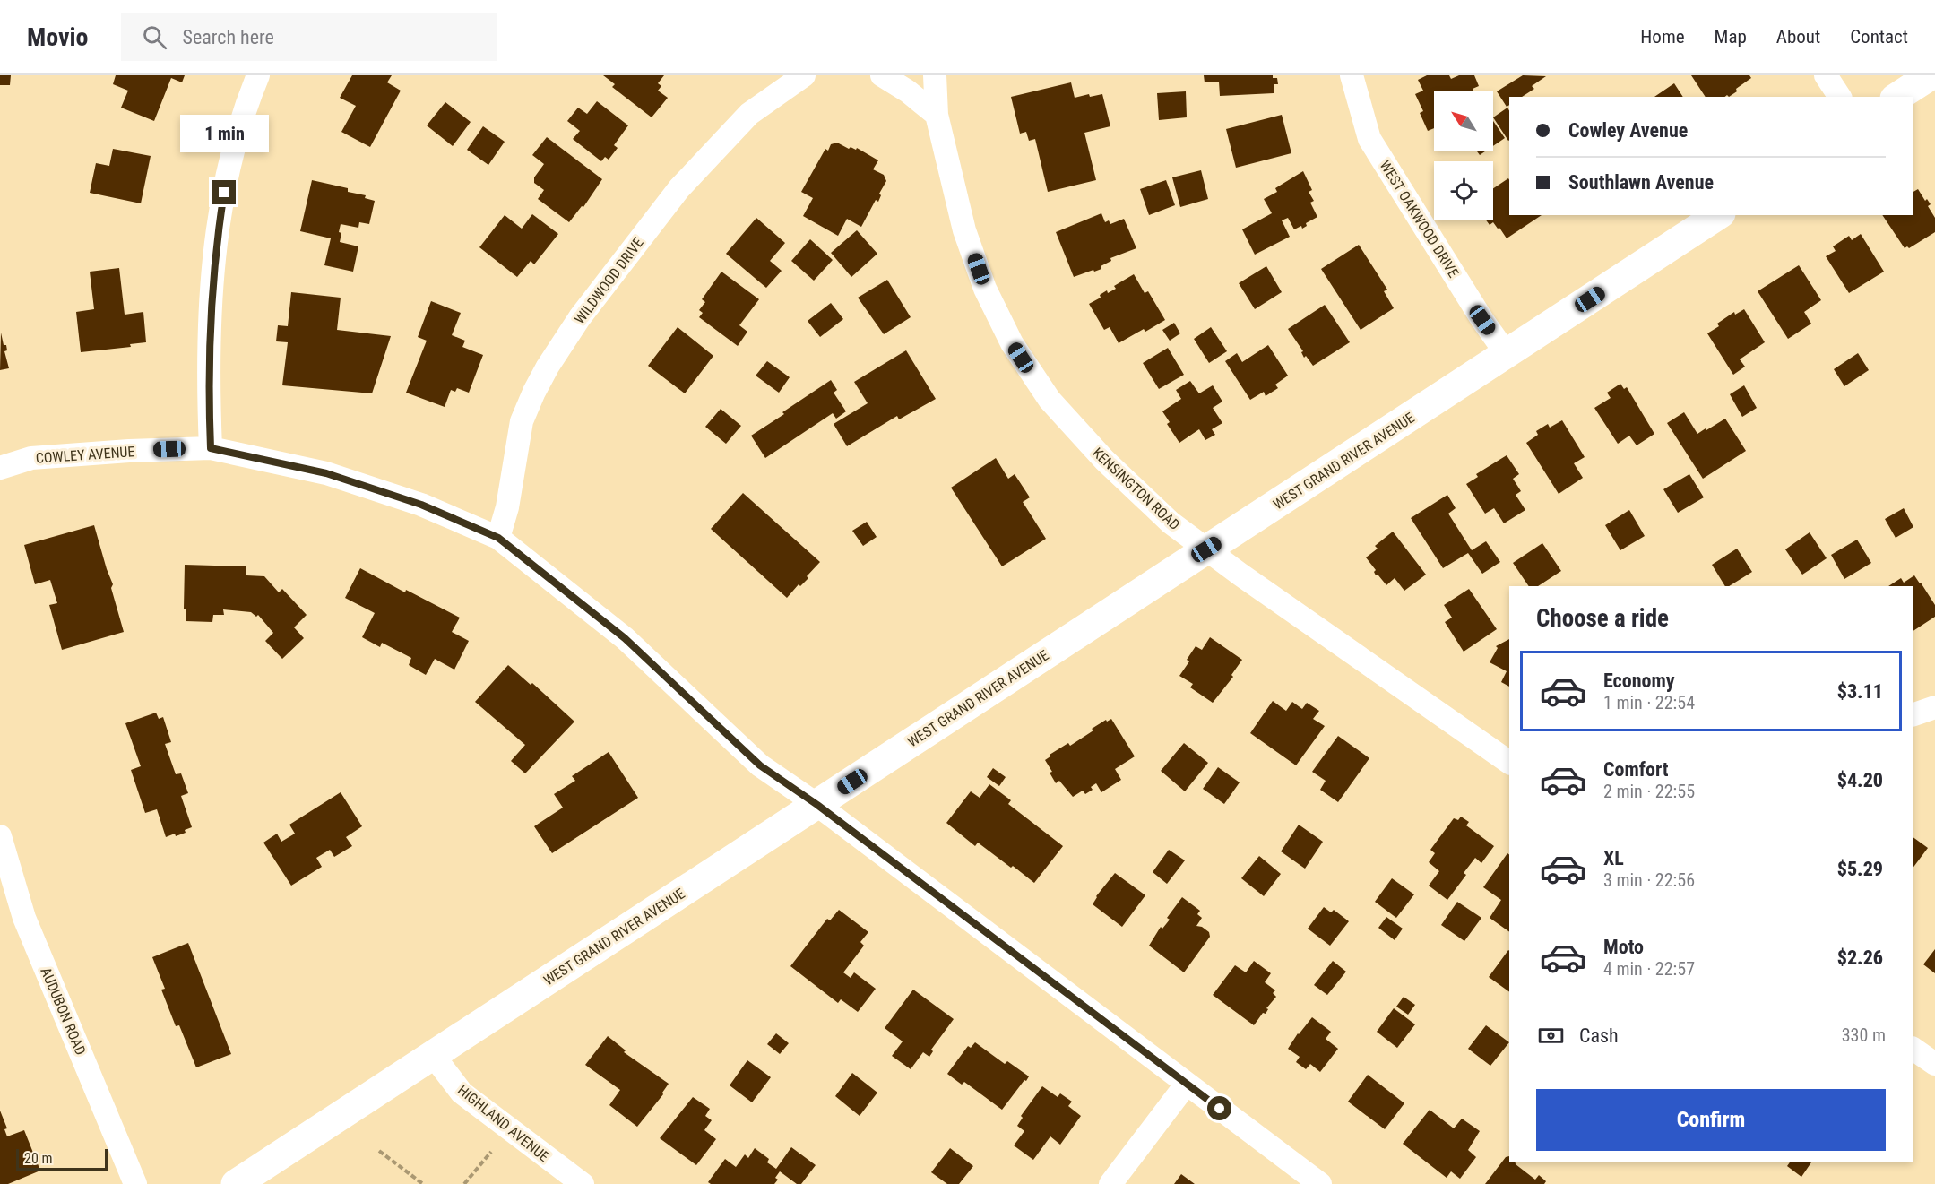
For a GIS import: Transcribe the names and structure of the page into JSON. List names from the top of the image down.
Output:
{
  "streets": {
    "main road": ["WEST GRAND RIVER AVENUE"],
    "street": [
      "WEST OAKWOOD DRIVE",
      "WILDWOOD DRIVE",
      "COWLEY AVENUE",
      "KENSINGTON ROAD",
      "AUDUBON ROAD",
      "HIGHLAND AVENUE"
    ]
  },
  "crossings": [
    ["WEST OAKWOOD DRIVE", "WEST GRAND RIVER AVENUE"],
    ["WILDWOOD DRIVE", "COWLEY AVENUE"],
    ["COWLEY AVENUE", "WEST GRAND RIVER AVENUE"],
    ["WEST GRAND RIVER AVENUE", "KENSINGTON ROAD"],
    ["WEST GRAND RIVER AVENUE", "HIGHLAND AVENUE"]
  ],
  "scale_bar": "20 m",
  "north": "top left",
  "page": {
    "header": "Movio",
    "search": "Search here",
    "nav": [
      "Home",
      "Map",
      "About",
      "Contact"
    ],
    "banner": ["Cowley Avenue", "Southlawn Avenue"],
    "bubble": "1 min",
    "heading": "Choose a ride",
    "list": [
      {
        "name": "Economy",
        "note": "1 min · 22:54",
        "value": "$3.11"
      },
      {
        "name": "Comfort",
        "note": "2 min · 22:55",
        "value": "$4.20"
      },
      {
        "name": "XL",
        "note": "3 min · 22:56",
        "value": "$5.29"
      },
      {
        "name": "Moto",
        "note": "4 min · 22:57",
        "value": "$2.26"
      }
    ],
    "pay": ["Cash", "330 m"],
    "buttons": "Confirm",
    "scale": "20 m"
  }
}
